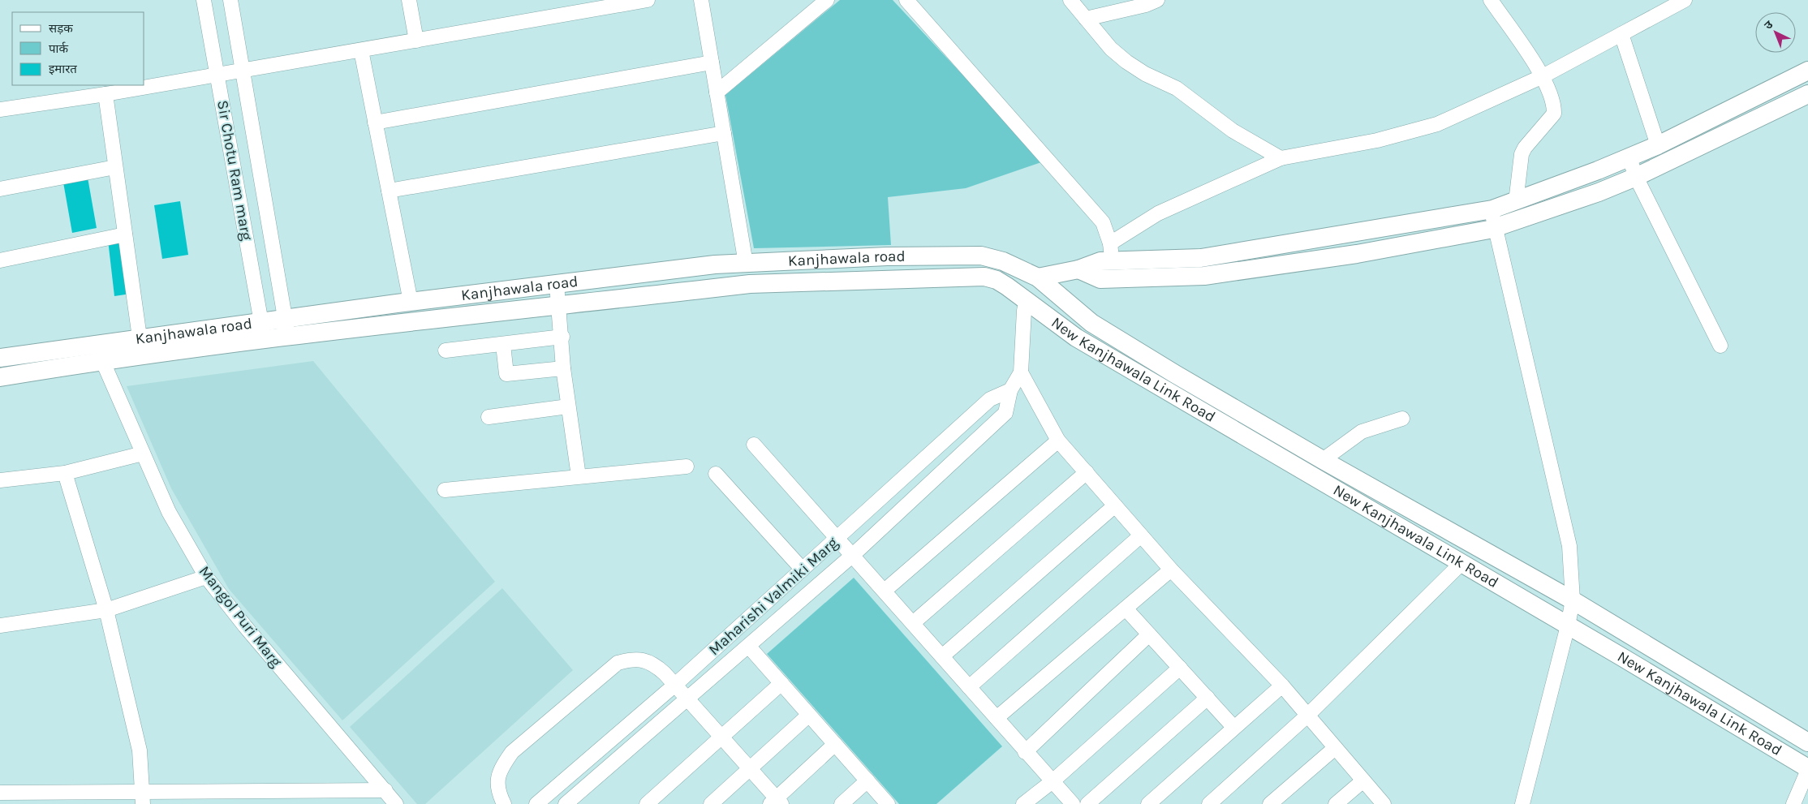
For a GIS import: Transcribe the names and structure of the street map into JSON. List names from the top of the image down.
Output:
{
  "streets": {
    "main road": ["Kanjhawala road", "New Kanjhawala Link Road"],
    "street": ["Sir Chotu Ram marg", "Maharishi Valmiki Marg", "Mangol Puri Marg"]
  },
  "crossings": [
    ["Sir Chotu Ram marg", "Kanjhawala road"],
    ["Kanjhawala road", "New Kanjhawala Link Road"],
    ["Kanjhawala road", "Maharishi Valmiki Marg"],
    ["Kanjhawala road", "Mangol Puri Marg"],
    ["New Kanjhawala Link Road", "Maharishi Valmiki Marg"]
  ],
  "legend": ["सड़क", "पार्क", "इमारत"],
  "north": "top left"
}
